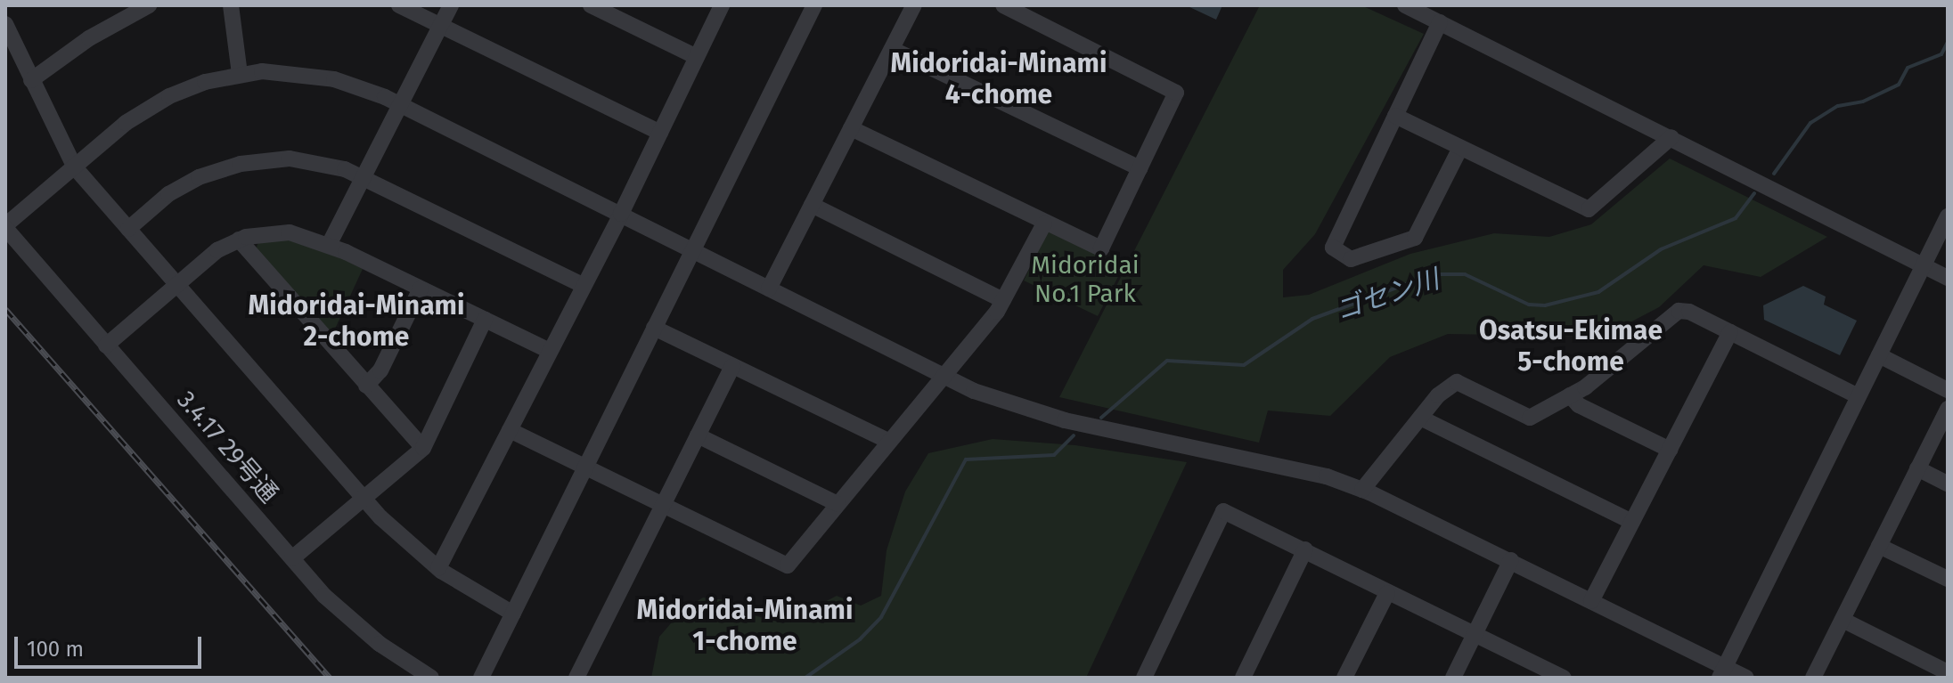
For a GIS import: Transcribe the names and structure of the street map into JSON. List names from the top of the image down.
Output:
{
  "streets": {
    "street": ["3.4.17 29号通"]
  },
  "districts": [
    "Midoridai-Minami 4-chome",
    "Midoridai-Minami 2-chome",
    "Osatsu-Ekimae 5-chome",
    "Midoridai-Minami 1-chome"
  ],
  "water": ["ゴセン川"],
  "parks": ["Midoridai No.1 Park"],
  "scale_bar": "100 m"
}
